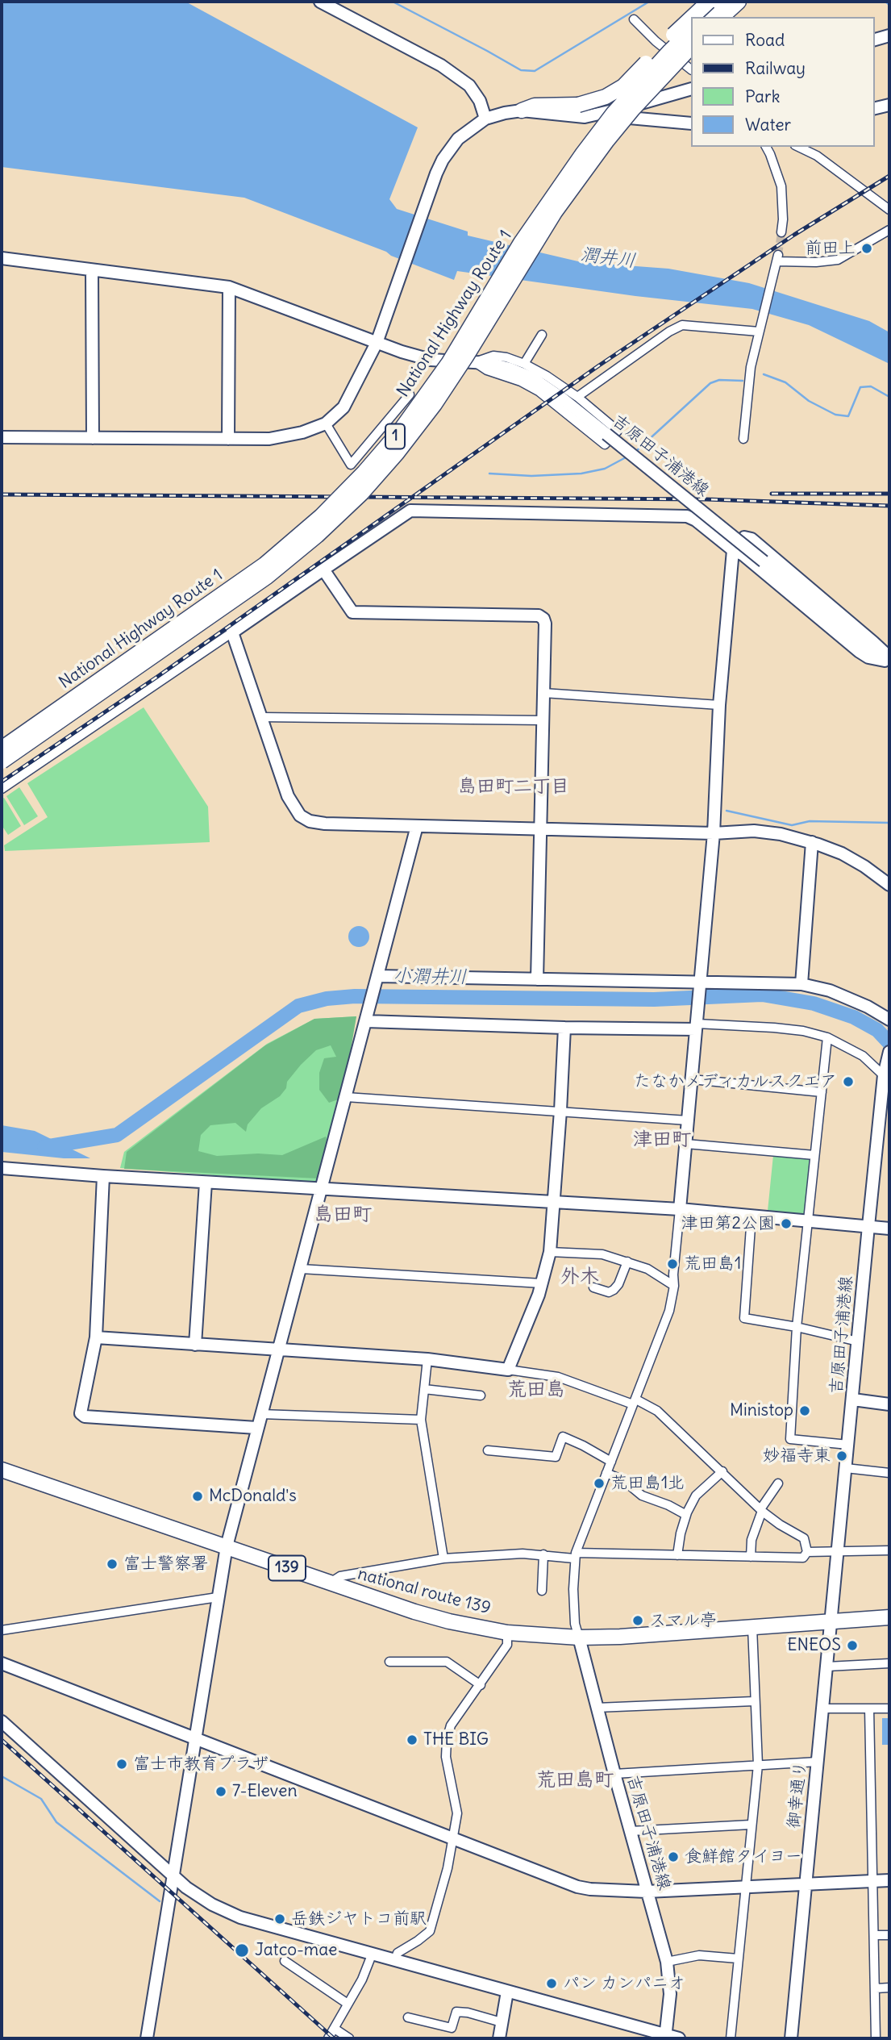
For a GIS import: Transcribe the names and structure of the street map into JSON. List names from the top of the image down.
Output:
{
  "streets": {
    "highway": [
      "National Highway Route 1",
      "1",
      "139",
      "national route 139"
    ],
    "street": ["吉原田子浦港線", "御幸通り"]
  },
  "crossings": [
    ["吉原田子浦港線", "national route 139"],
    ["吉原田子浦港線", "御幸通り"],
    ["national route 139", "御幸通り"]
  ],
  "districts": [
    "島田町二丁目",
    "津田町",
    "島田町",
    "外木",
    "荒田島",
    "荒田島町"
  ],
  "water": ["潤井川", "小潤井川"],
  "places": [
    "前田上",
    "たなかメディカルスクエア",
    "津田第2公園",
    "荒田島1",
    "Ministop",
    "妙福寺東",
    "荒田島1北",
    "McDonald's",
    "富士警察署",
    "スマル亭",
    "ENEOS",
    "THE BIG",
    "富士市教育プラザ",
    "7-Eleven",
    "食鮮館タイヨー",
    "岳鉄ジヤトコ前駅",
    "Jatco-mae",
    "パン カンパニオ"
  ],
  "legend": [
    "Road",
    "Railway",
    "Park",
    "Water"
  ]
}
